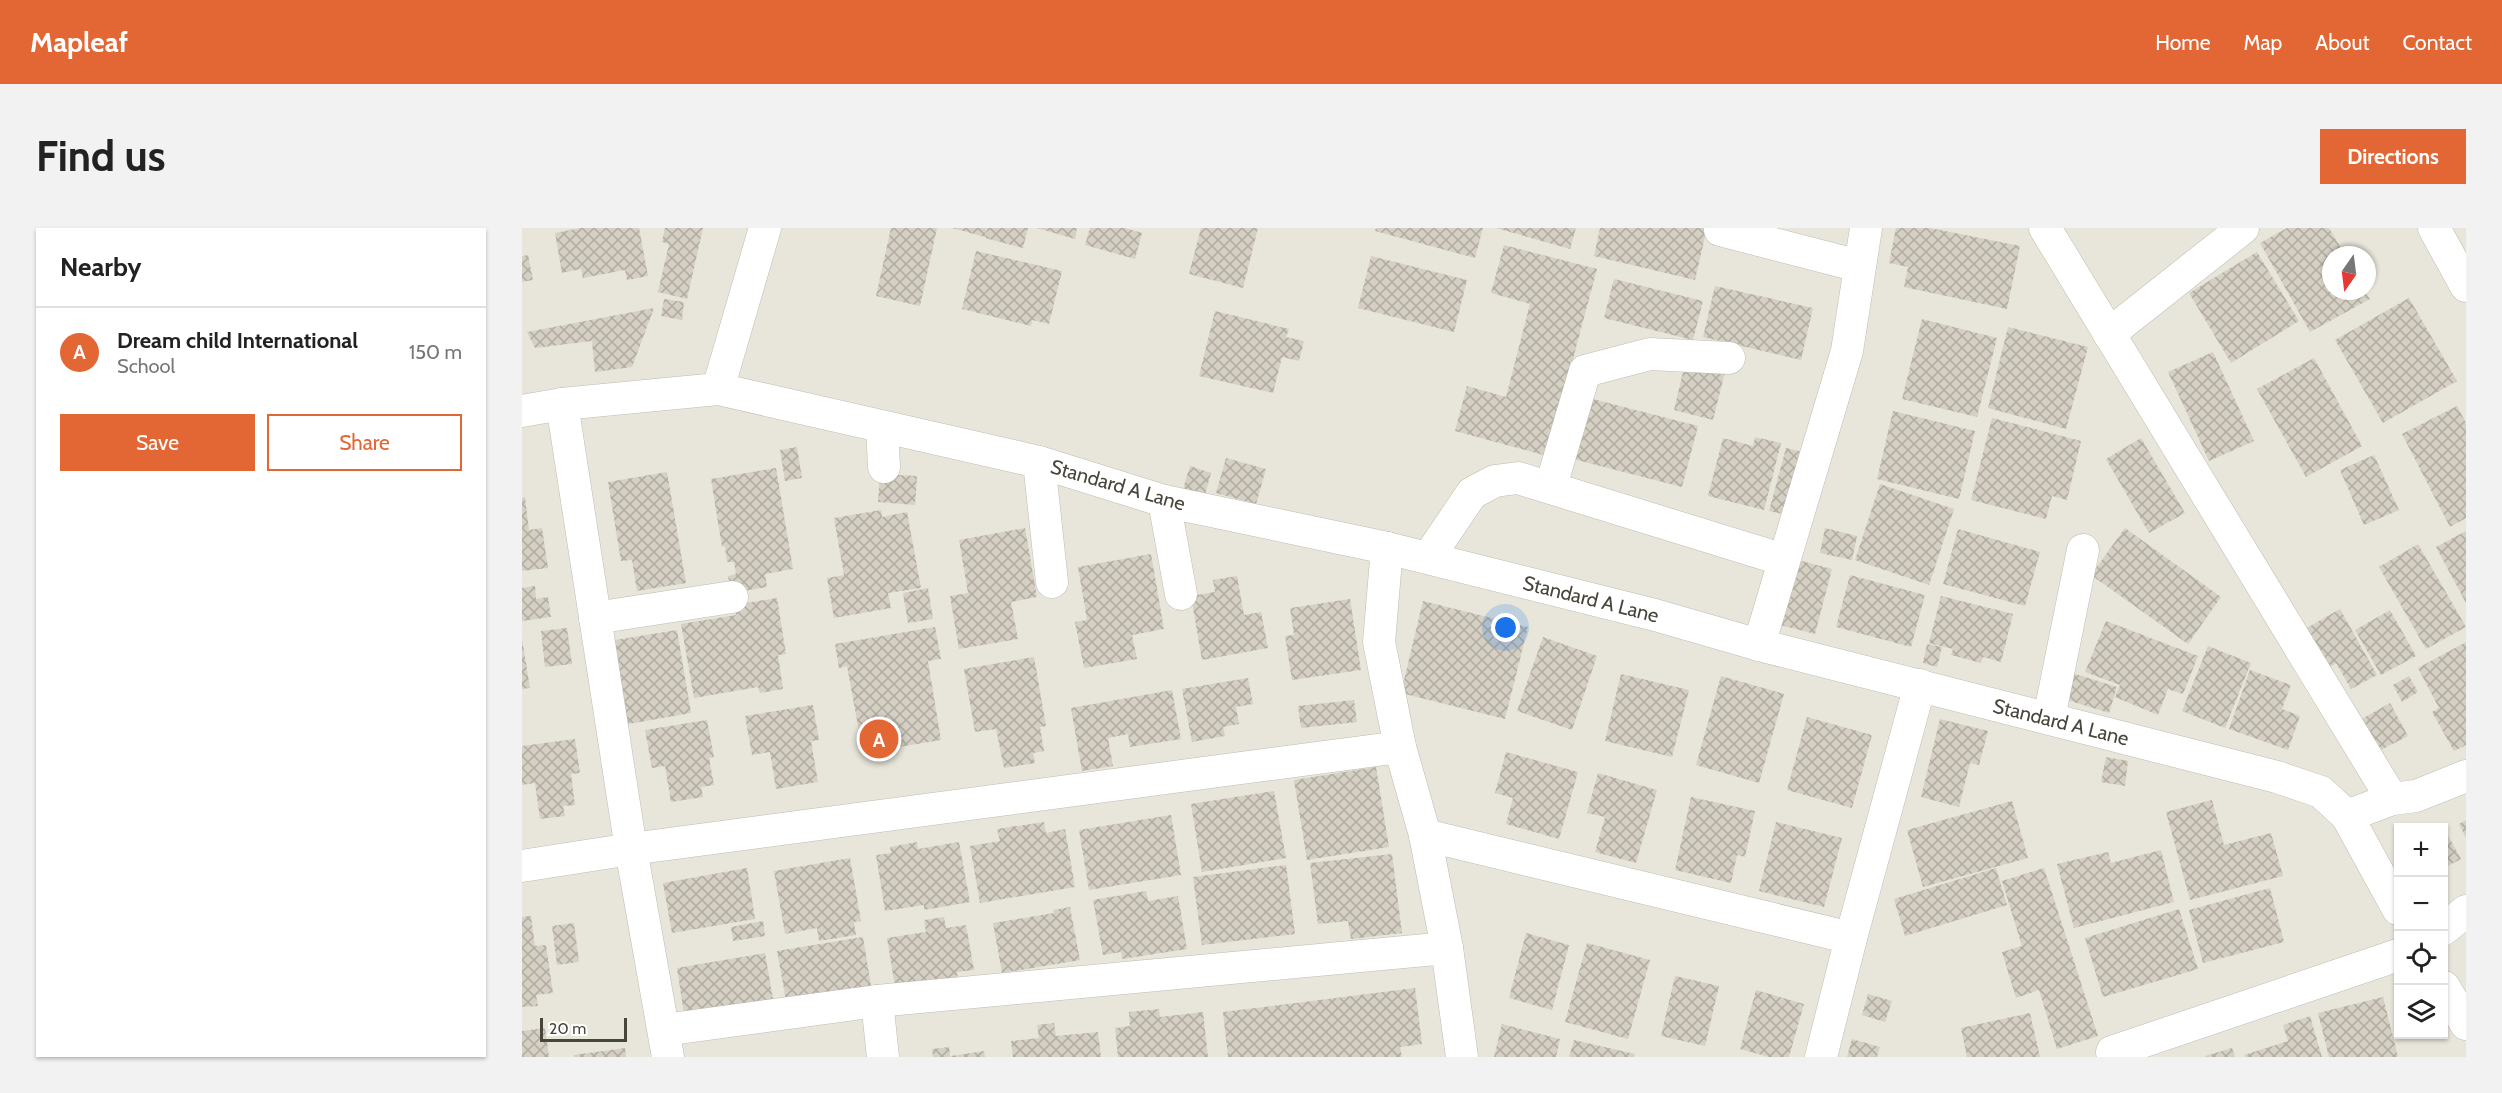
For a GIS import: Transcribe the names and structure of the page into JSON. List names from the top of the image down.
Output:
{
  "streets": {
    "street": ["Standard A Lane"]
  },
  "scale_bar": "20 m",
  "north": "bottom",
  "page": {
    "header": "Mapleaf",
    "nav": [
      "Home",
      "Map",
      "About",
      "Contact"
    ],
    "buttons": [
      "Directions",
      ["Save", "Share"]
    ],
    "title": "Find us",
    "heading": "Nearby",
    "list": [
      {
        "mark": "A",
        "name": "Dream child International",
        "note": "School",
        "value": "150 m"
      }
    ],
    "pins": "A",
    "map_buttons": ["+", "−"],
    "scale": "20 m"
  }
}
